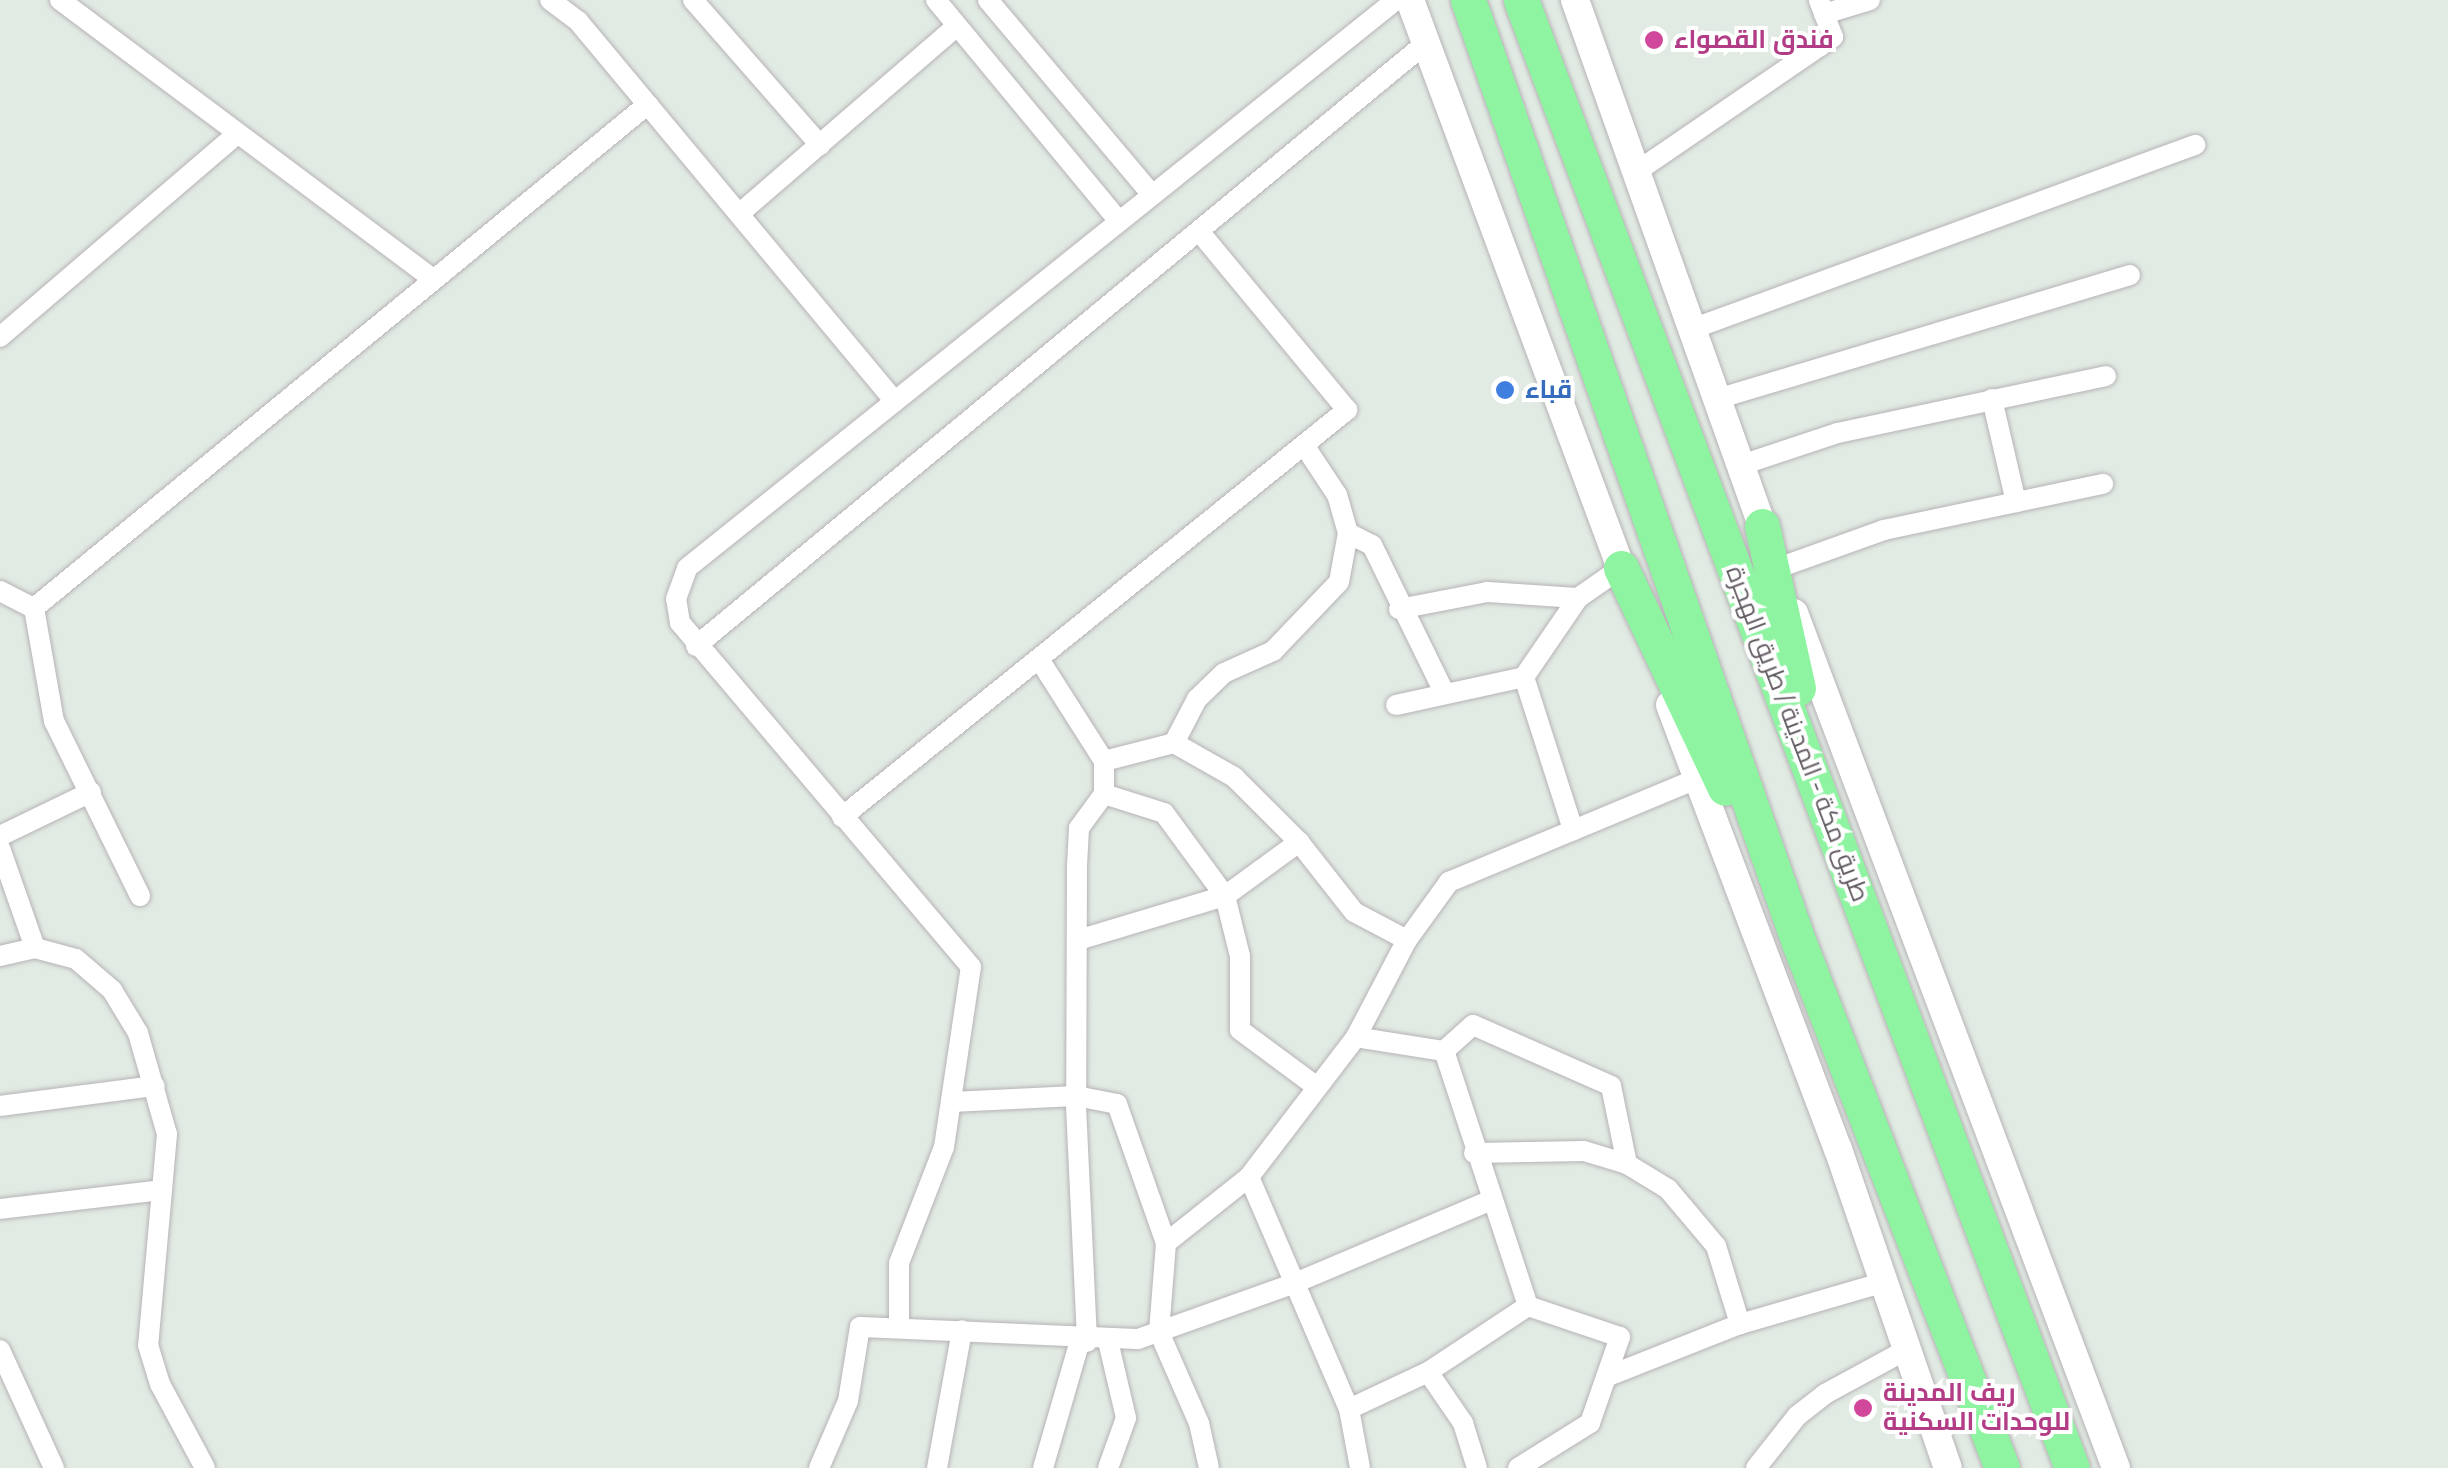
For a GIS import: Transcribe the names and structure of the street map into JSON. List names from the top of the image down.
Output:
{
  "streets": {
    "highway": ["طريق مكة - المدينة / طريق الهجرة"]
  },
  "places": ["فندق القصواء", "قباء", "ريف المدينة للوحدات السكنية"]
}
